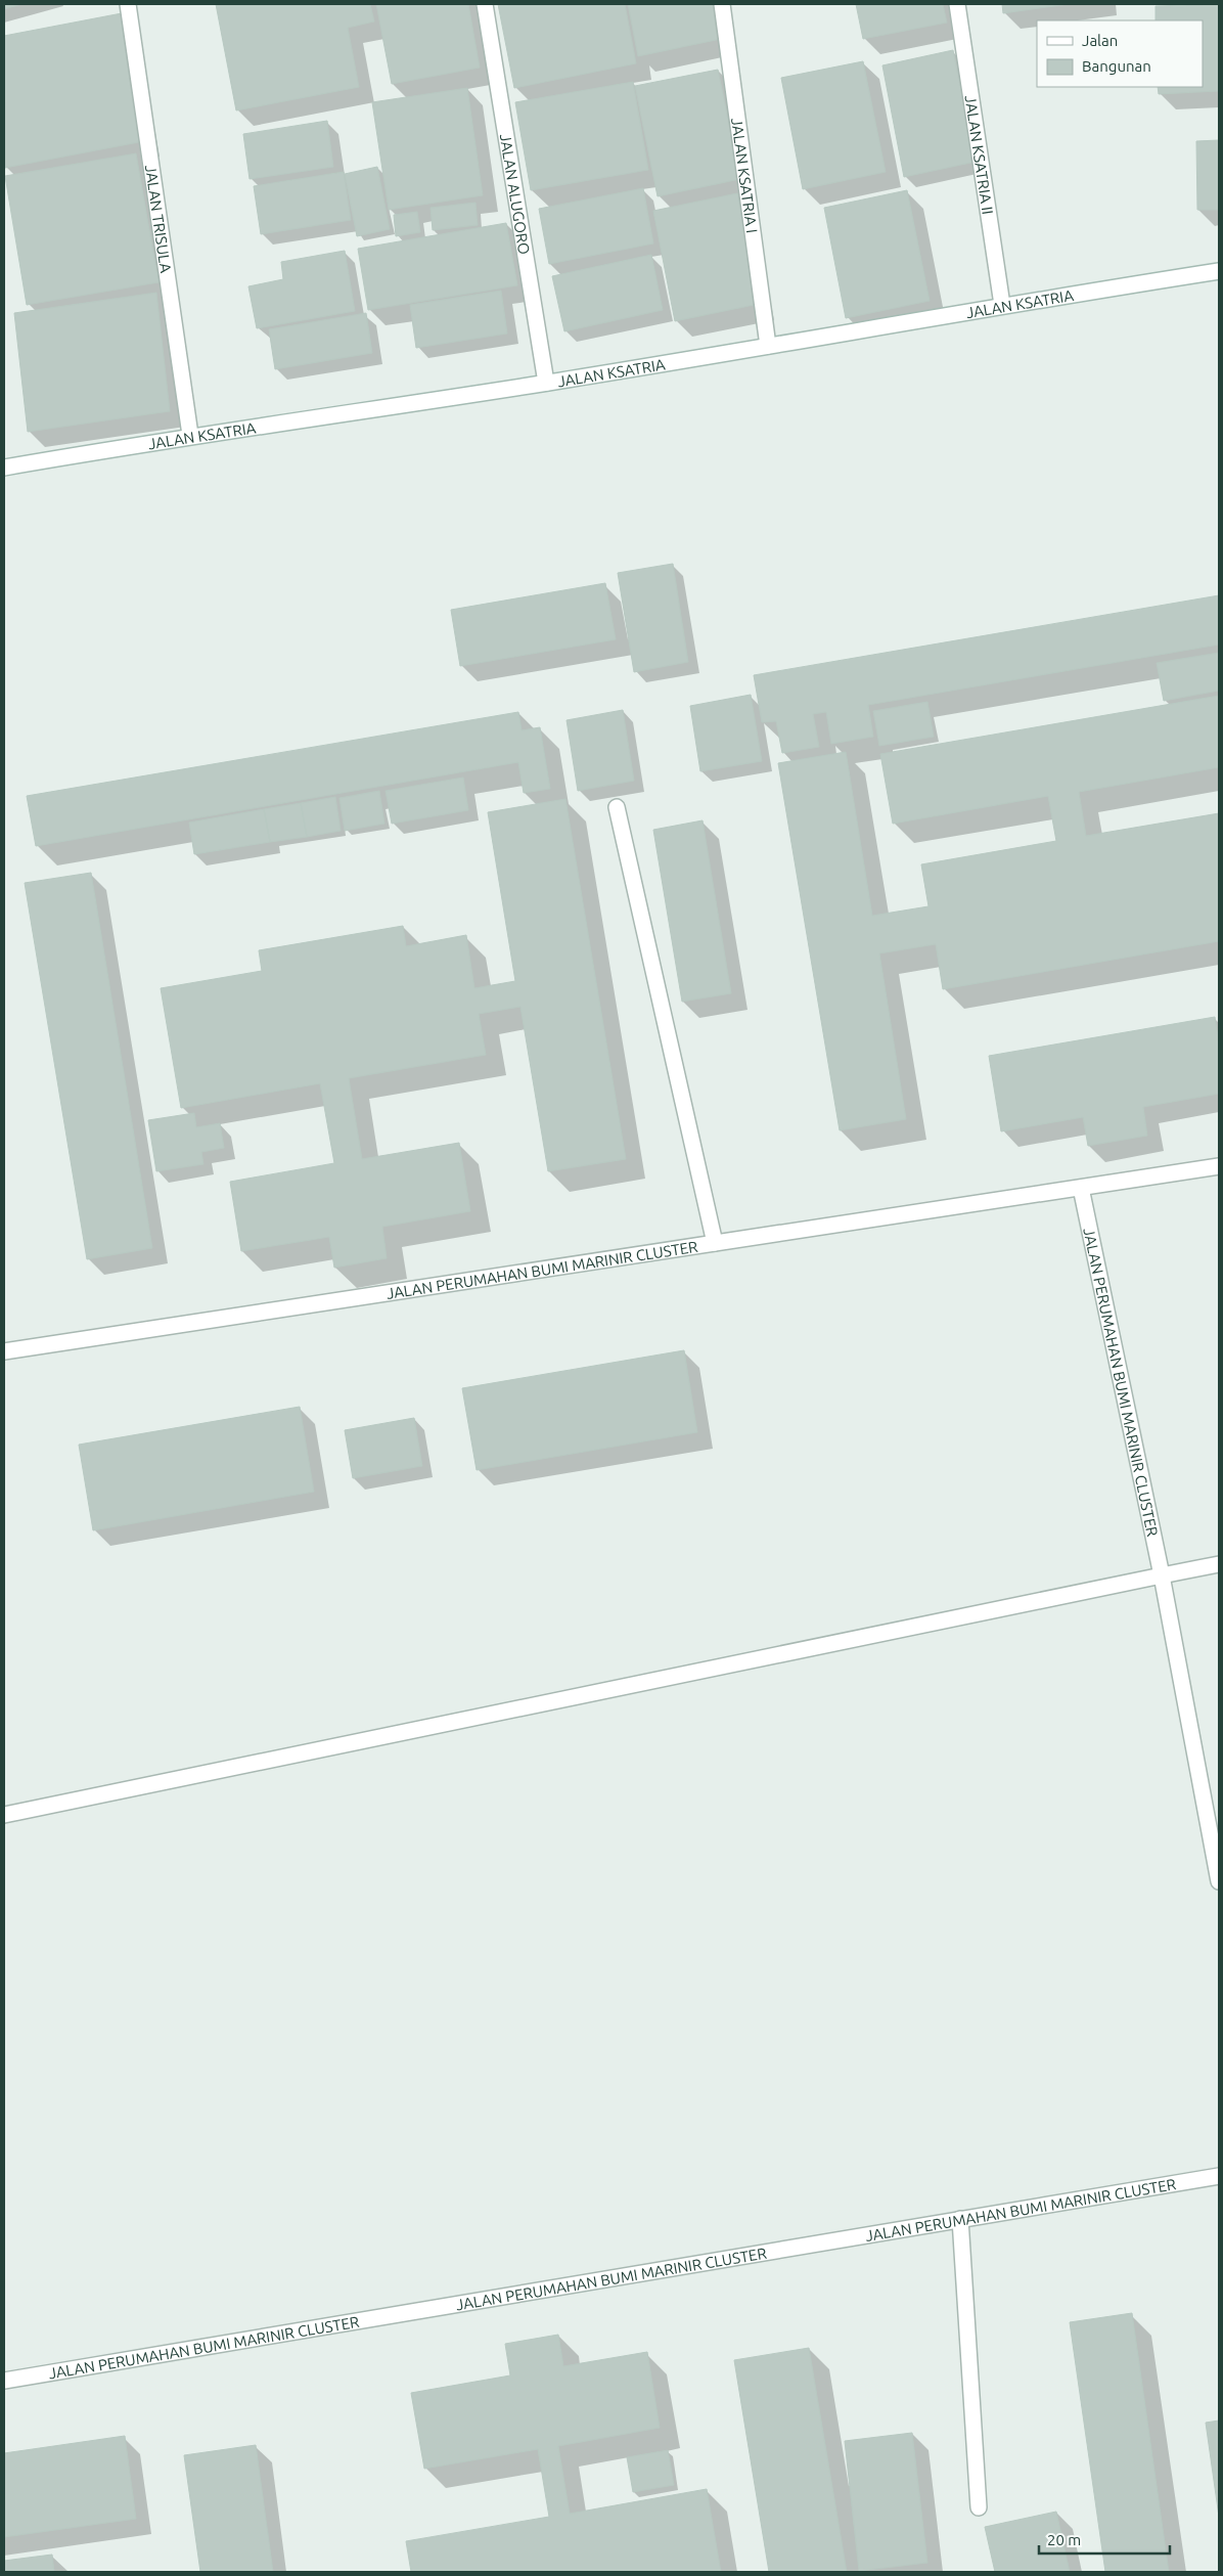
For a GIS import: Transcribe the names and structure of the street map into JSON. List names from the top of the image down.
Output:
{
  "streets": {
    "street": [
      "JALAN KSATRIA II",
      "JALAN KSATRIA I",
      "JALAN ALUGORO",
      "JALAN TRISULA",
      "JALAN KSATRIA",
      "JALAN PERUMAHAN BUMI MARINIR CLUSTER"
    ]
  },
  "crossings": [
    ["JALAN KSATRIA II", "JALAN KSATRIA"],
    ["JALAN KSATRIA I", "JALAN KSATRIA"],
    ["JALAN ALUGORO", "JALAN KSATRIA"],
    ["JALAN TRISULA", "JALAN KSATRIA"]
  ],
  "legend": ["Jalan", "Bangunan"],
  "scale_bar": "20 m"
}
